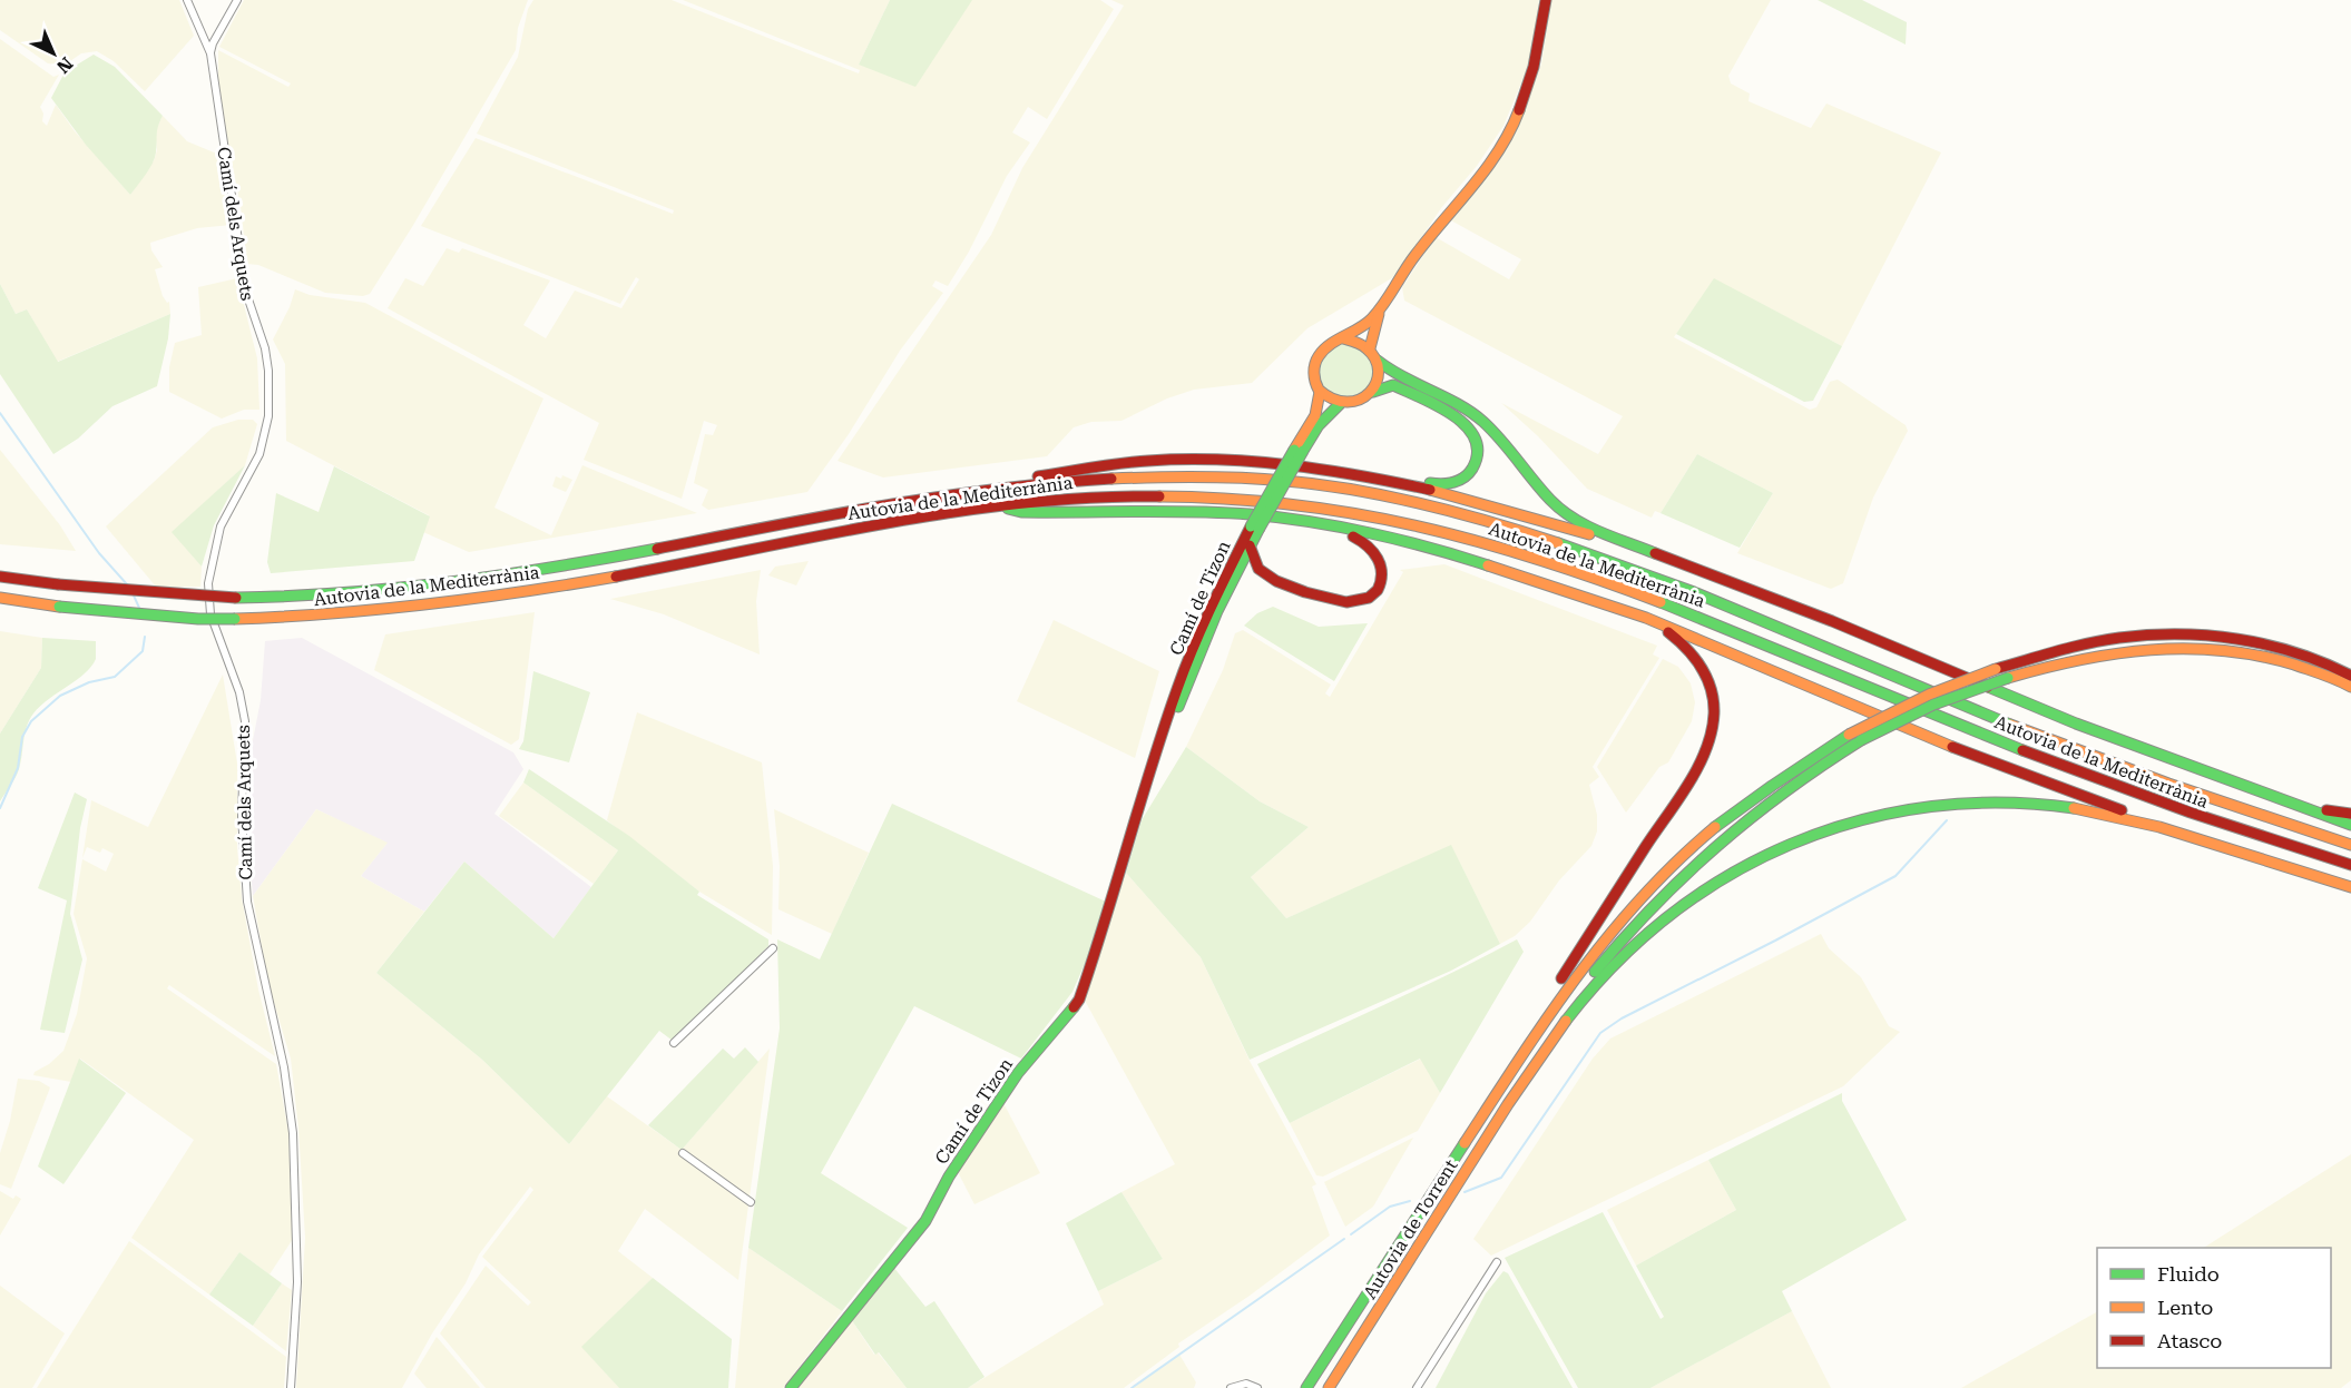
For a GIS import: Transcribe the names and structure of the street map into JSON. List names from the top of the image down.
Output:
{
  "streets": {
    "main road": ["Autovia de la Mediterrània", "Camí de Tizon", "Autovia de Torrent"],
    "street": ["Camí dels Arquets"]
  },
  "legend": ["Fluido", "Lento", "Atasco"],
  "north": "bottom right"
}
